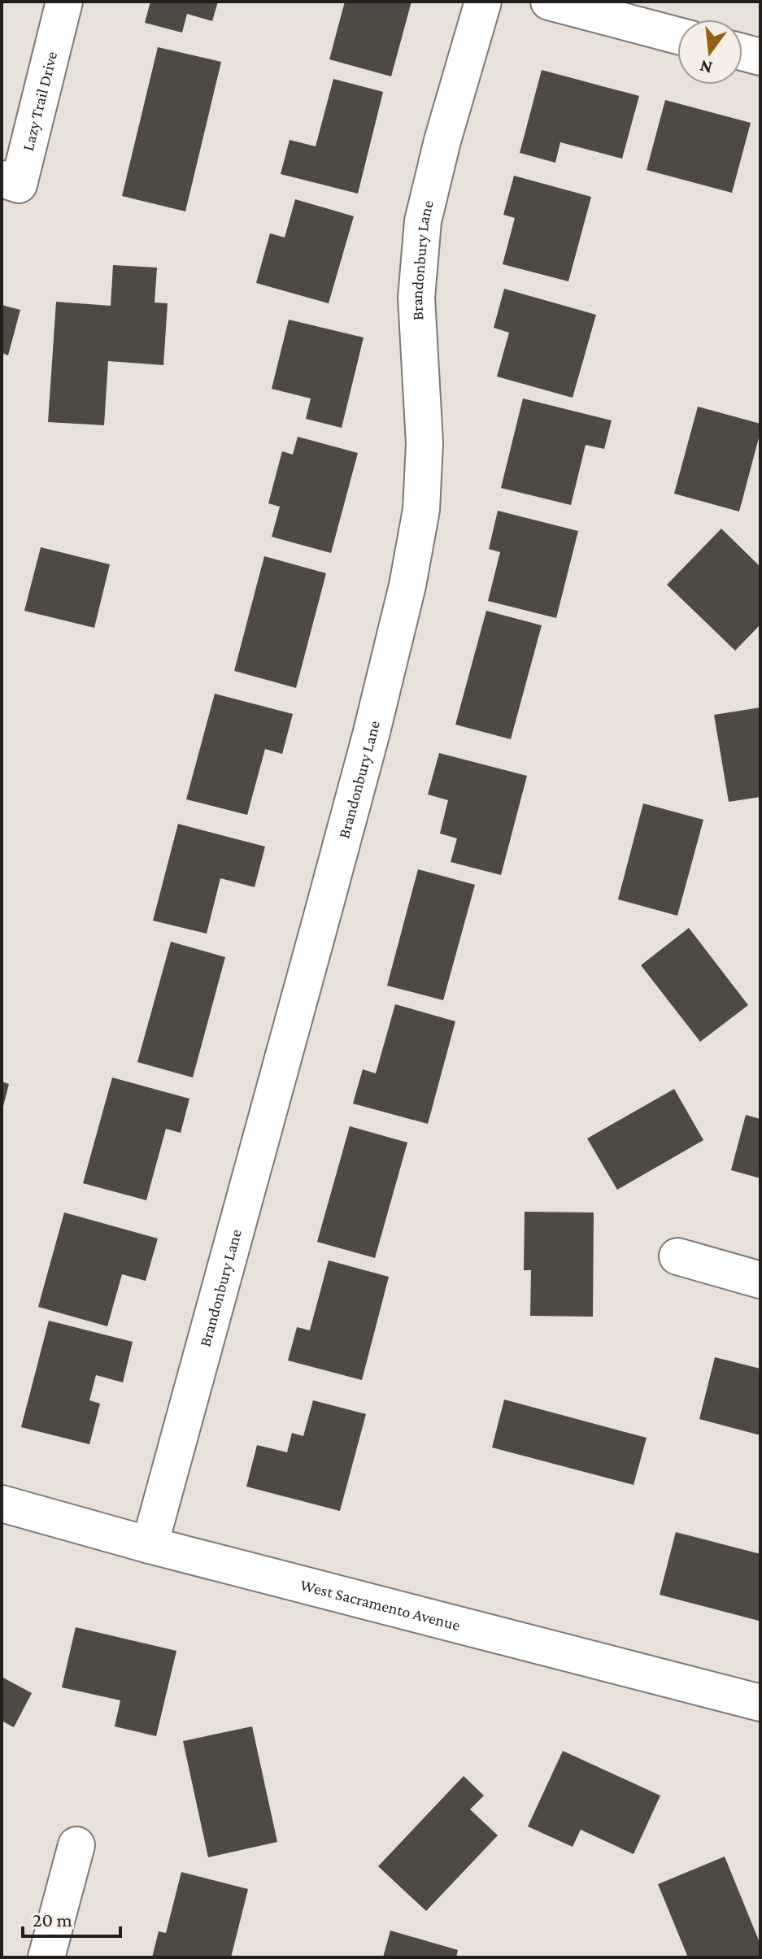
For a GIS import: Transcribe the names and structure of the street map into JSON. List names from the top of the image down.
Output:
{
  "streets": {
    "street": ["Lazy Trail Drive", "Brandonbury Lane", "West Sacramento Avenue"]
  },
  "crossings": [
    ["Brandonbury Lane", "West Sacramento Avenue"]
  ],
  "scale_bar": "20 m",
  "north": "bottom"
}
